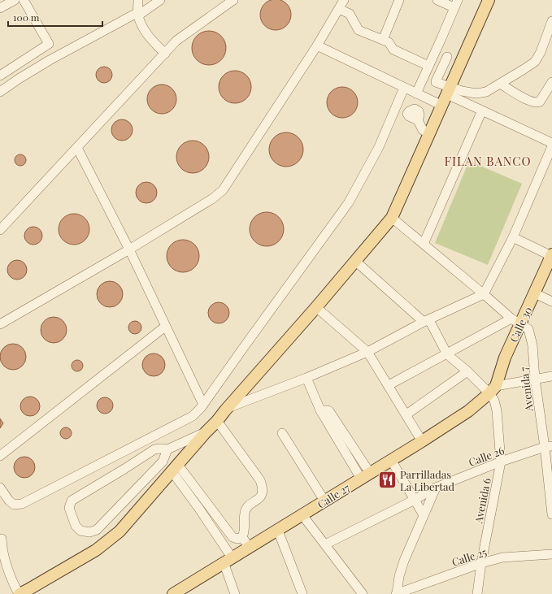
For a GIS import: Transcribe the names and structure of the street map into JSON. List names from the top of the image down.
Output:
{
  "streets": {
    "main road": ["Calle 30", "Calle 27"],
    "street": [
      "Avenida 7",
      "Calle 26",
      "Avenida 6",
      "Calle 25"
    ]
  },
  "crossings": [
    ["Calle 30", "Avenida 7"],
    ["Calle 30", "Calle 27"],
    ["Calle 30", "Avenida 6"],
    ["Avenida 7", "Calle 26"],
    ["Avenida 7", "Calle 27"],
    ["Calle 26", "Avenida 6"],
    ["Calle 27", "Avenida 6"],
    ["Avenida 6", "Calle 25"]
  ],
  "districts": ["FILAN BANCO"],
  "places": {
    "restaurant": ["Parrilladas La Libertad"]
  },
  "scale_bar": "100 m"
}
